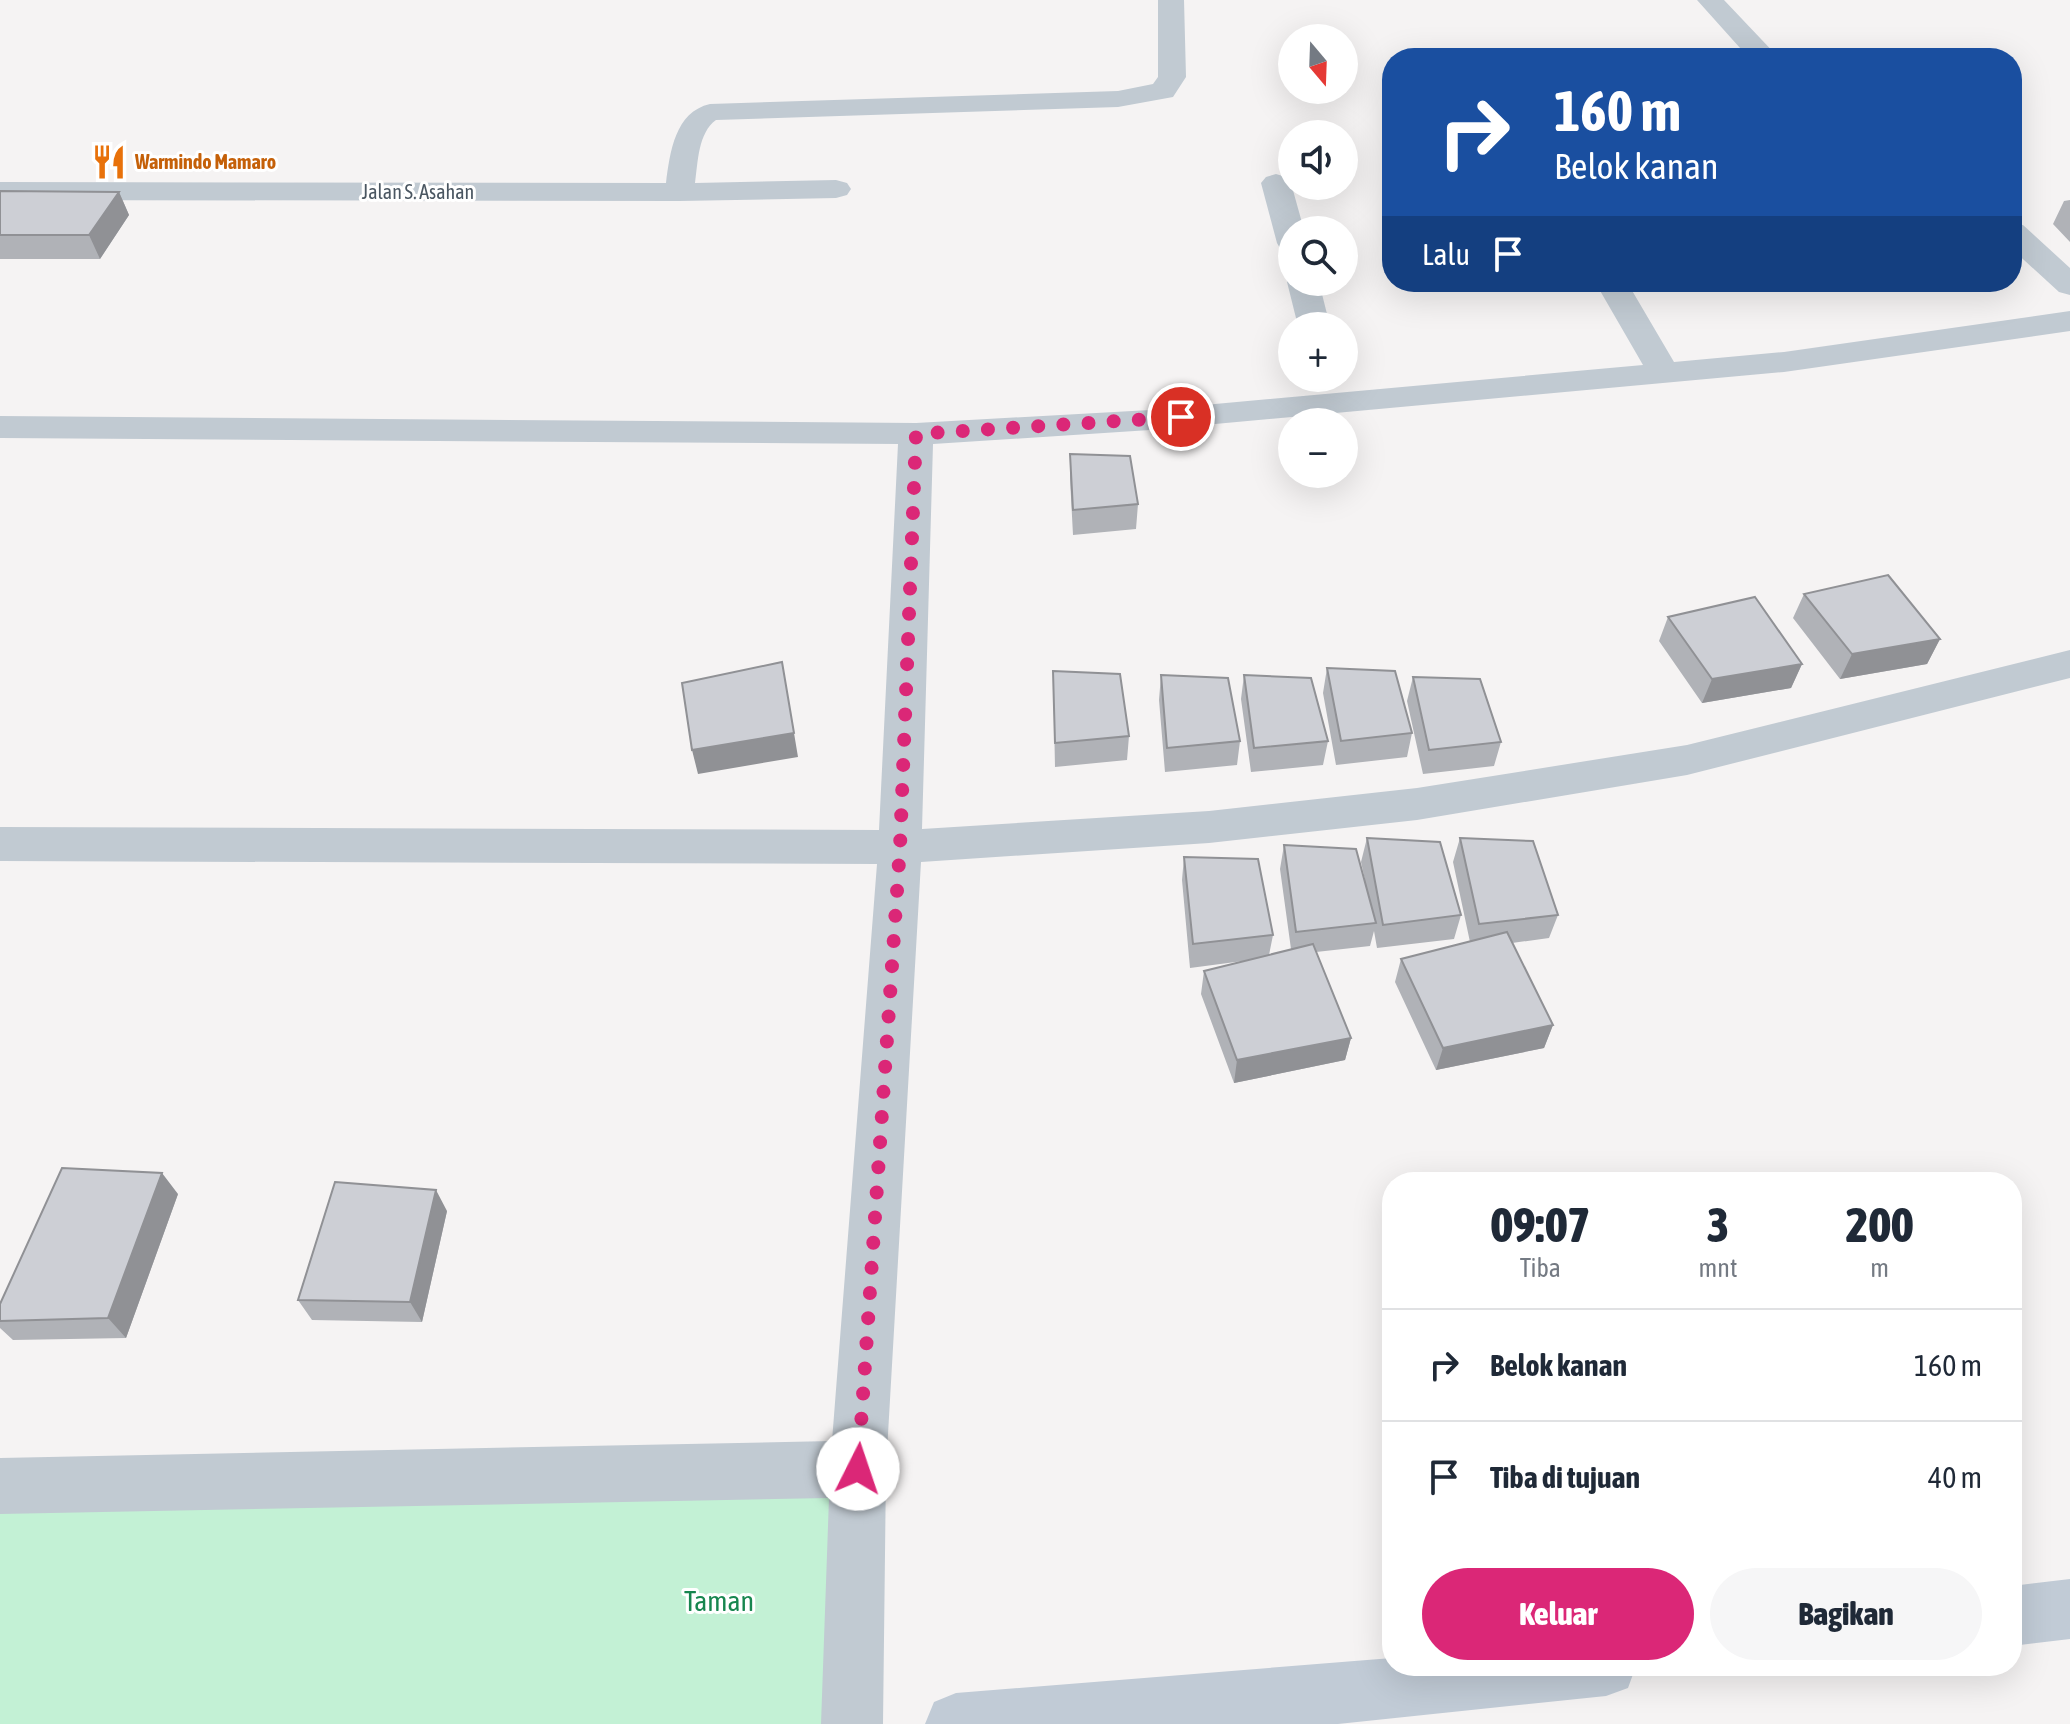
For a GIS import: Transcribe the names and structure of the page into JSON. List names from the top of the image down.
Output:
{
  "streets": {
    "street": ["Jalan S. Asahan"]
  },
  "parks": ["Taman"],
  "places": {
    "restaurant": ["Warmindo Mamaro"]
  },
  "north": "bottom",
  "page": {
    "map_buttons": ["+", "−"],
    "turn": ["160 m", "Belok kanan"],
    "then": "Lalu",
    "eta": [
      "09:07",
      "Tiba",
      "3",
      "mnt",
      "200",
      "m"
    ],
    "list": [
      {
        "name": "Belok kanan",
        "value": "160 m"
      },
      {
        "name": "Tiba di tujuan",
        "value": "40 m"
      }
    ],
    "buttons": ["Keluar", "Bagikan"]
  }
}
